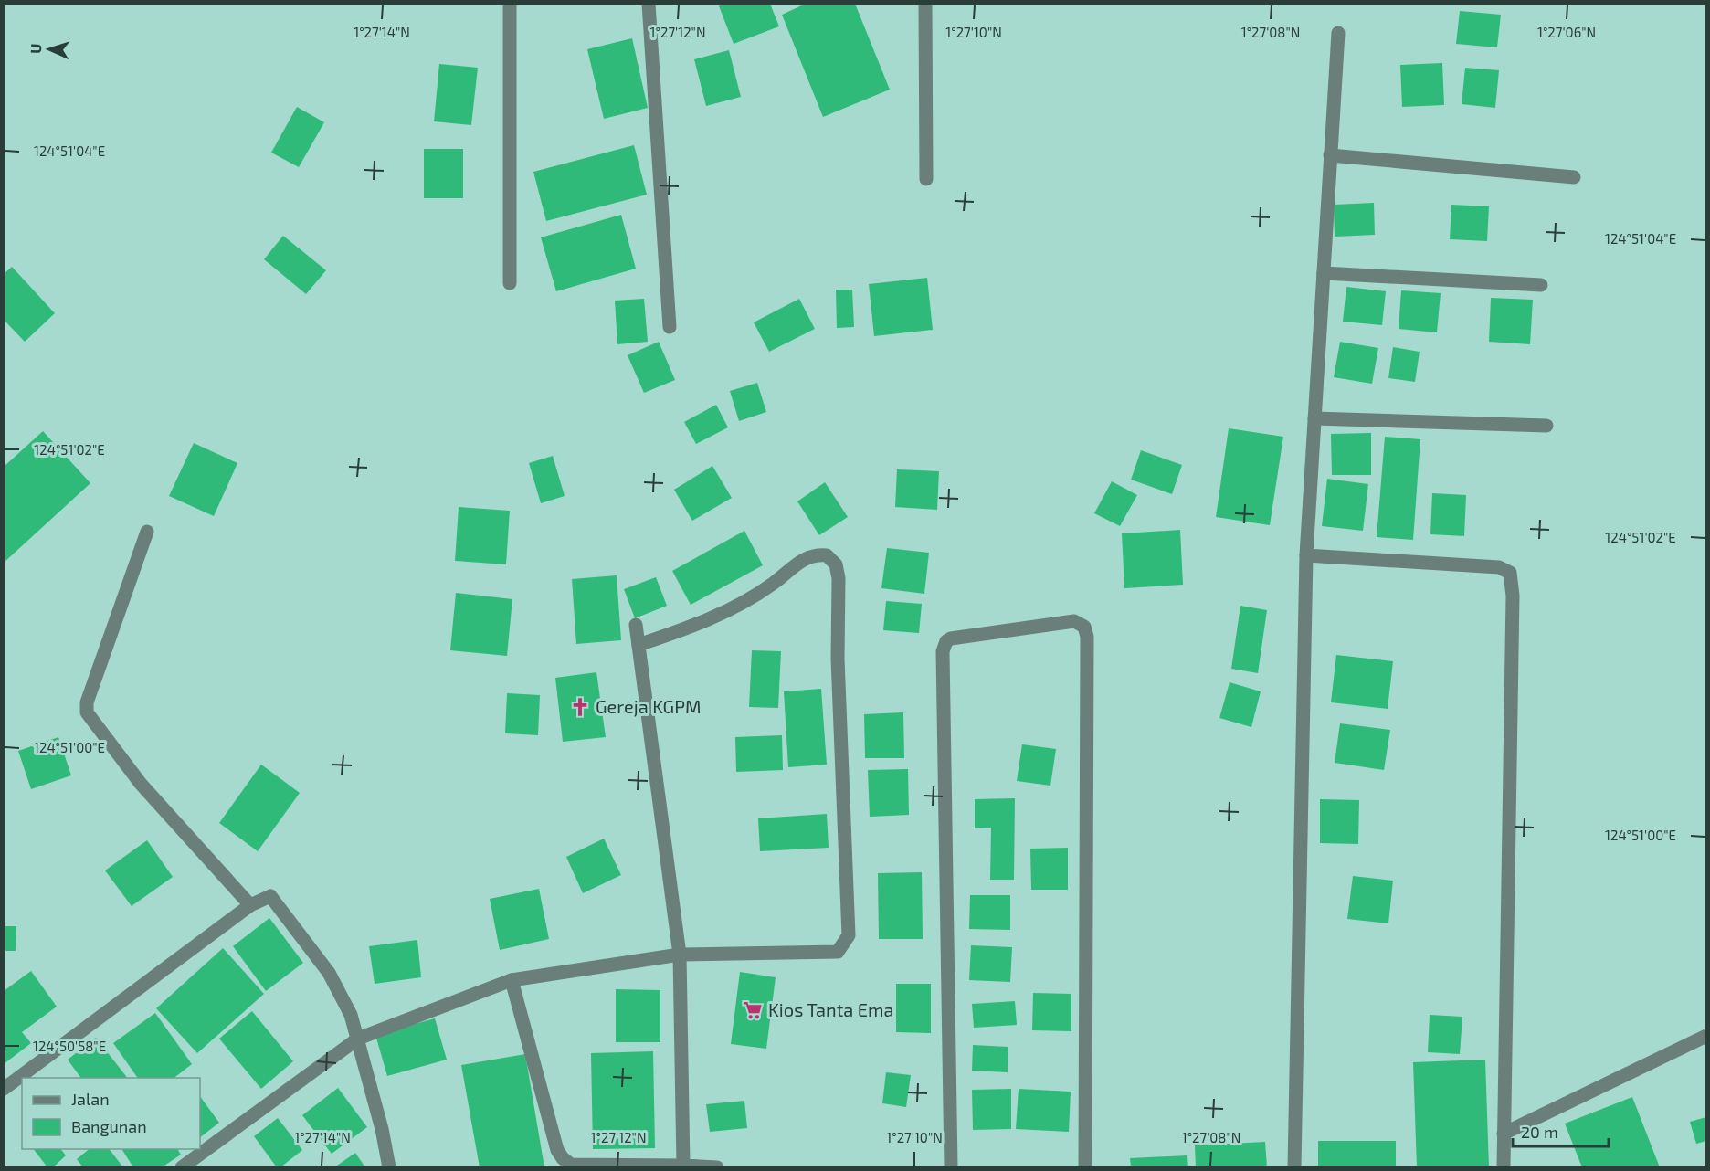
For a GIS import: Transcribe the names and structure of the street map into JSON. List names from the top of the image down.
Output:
{
  "places": {
    "church": ["Gereja KGPM"],
    "supermarket": ["Kios Tanta Ema"]
  },
  "legend": ["Jalan", "Bangunan"],
  "scale_bar": "20 m",
  "north": "left",
  "coordinates": [
    "1°27'14\"N",
    "1°27'12\"N",
    "1°27'10\"N",
    "1°27'08\"N",
    "1°27'06\"N",
    "124°51'04\"E",
    "124°51'02\"E",
    "124°51'00\"E",
    "124°50'58\"E"
  ]
}
